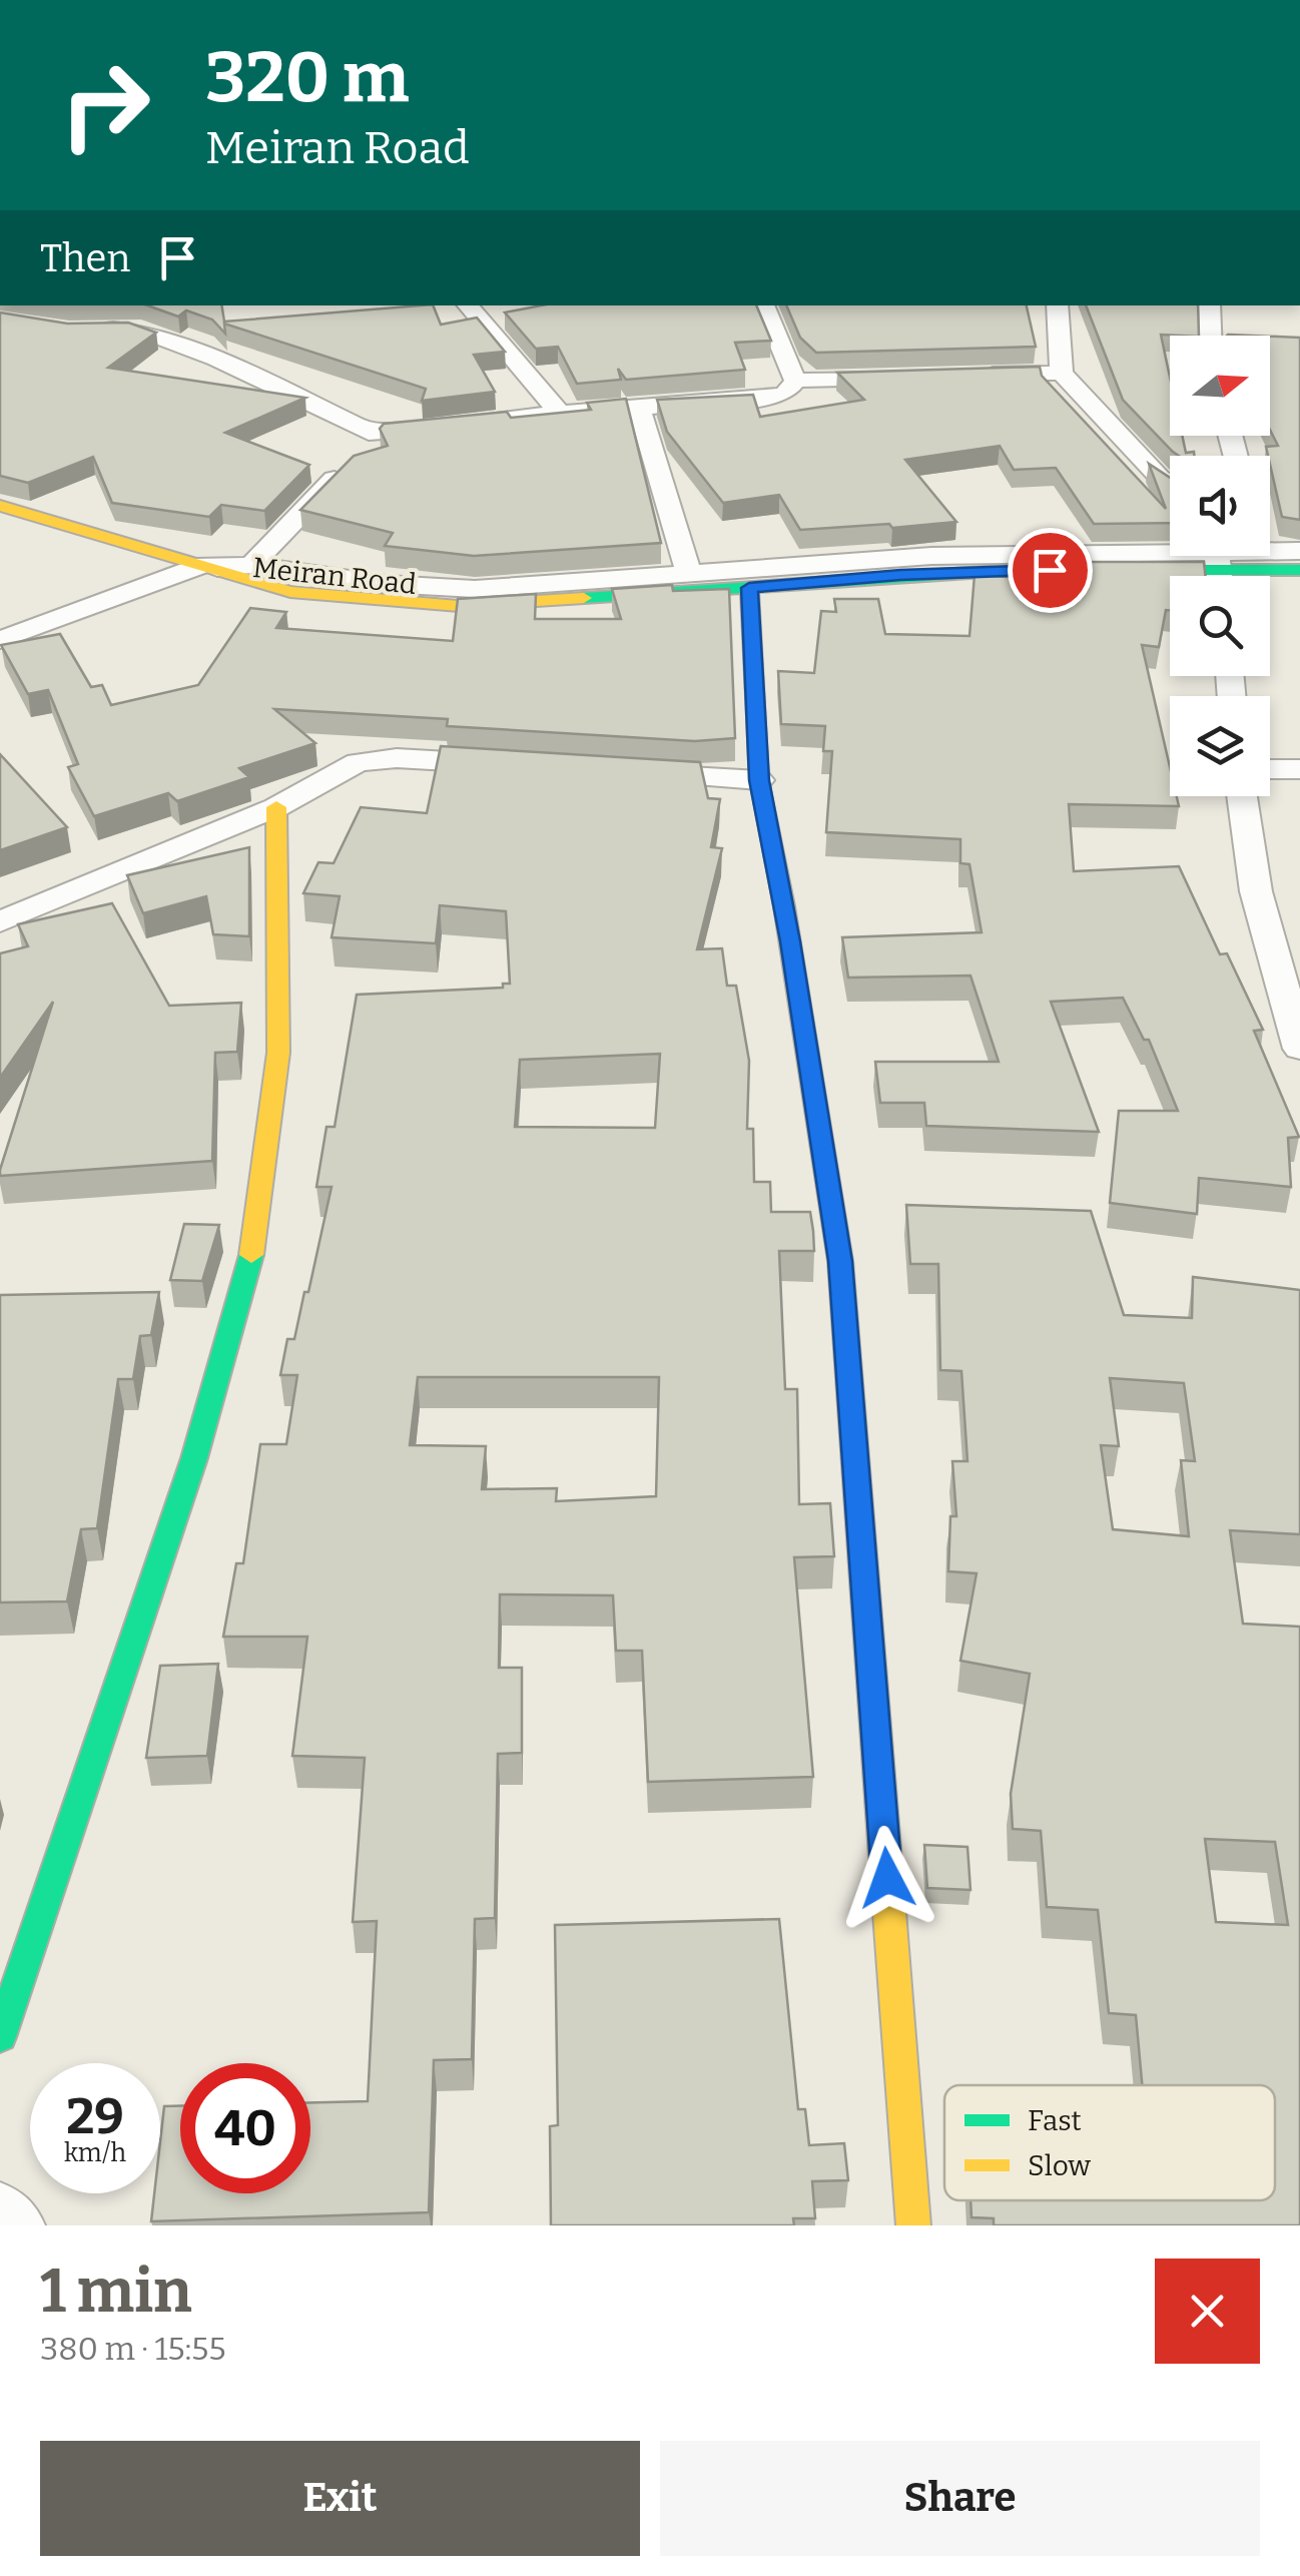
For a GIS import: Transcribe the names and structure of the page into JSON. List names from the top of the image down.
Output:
{
  "streets": {
    "street": ["Meiran Road"]
  },
  "legend": ["Fast", "Slow"],
  "north": "right",
  "page": {
    "turn": ["320 m", "Meiran Road"],
    "then": "Then",
    "speed": "29 km/h",
    "limit": "40",
    "heading": ["1 min", "380 m · 15:55"],
    "buttons": ["Exit", "Share"]
  }
}
